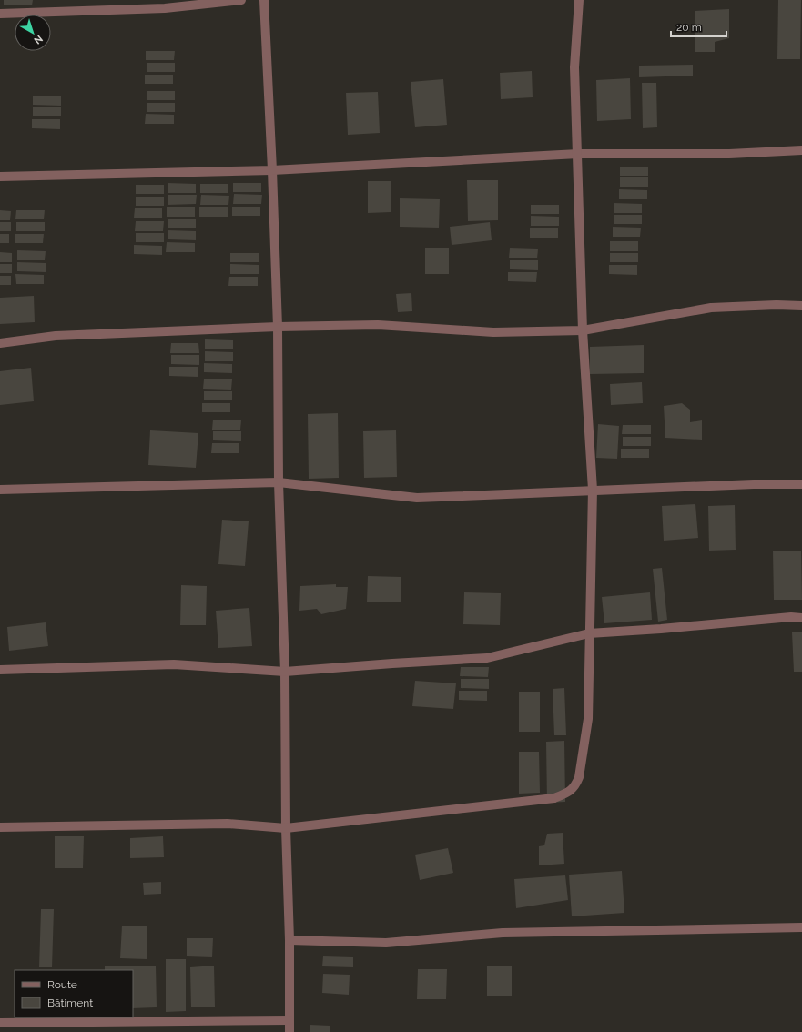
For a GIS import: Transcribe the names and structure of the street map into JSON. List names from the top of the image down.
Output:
{
  "legend": ["Route", "Bâtiment"],
  "scale_bar": "20 m",
  "north": "bottom right"
}
